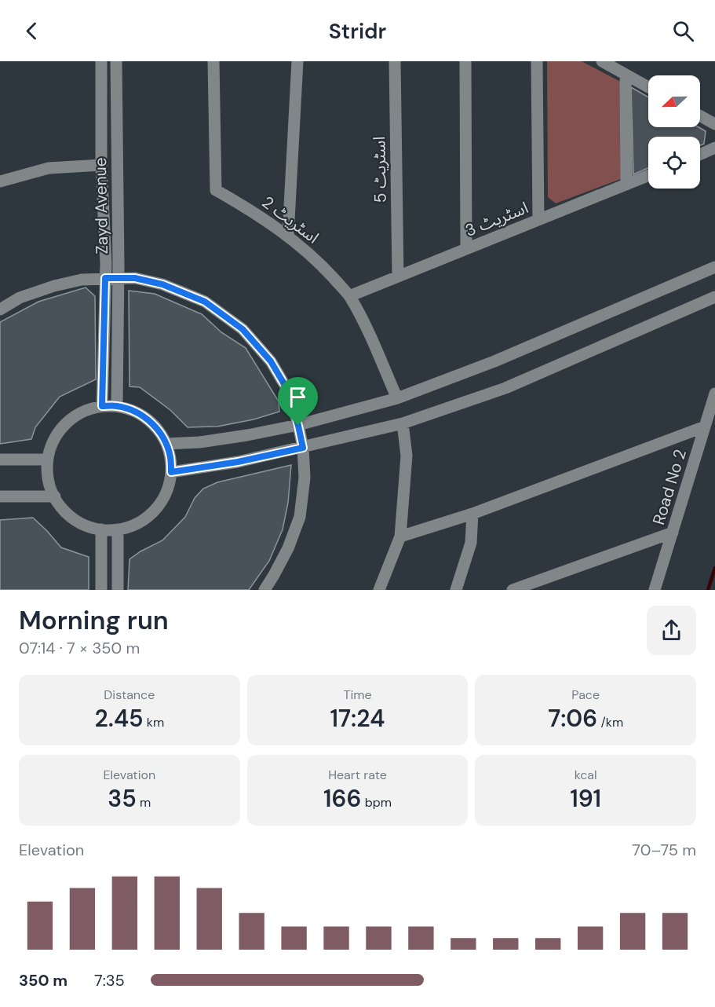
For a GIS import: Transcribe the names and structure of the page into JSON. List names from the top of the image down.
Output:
{
  "streets": {
    "street": [
      "اسٹریٹ 5",
      "Zayd Avenue",
      "اسٹریٹ 3",
      "اسٹریٹ 2",
      "Road No 2"
    ]
  },
  "crossings": [
    ["اسٹریٹ 5", "اسٹریٹ 3"],
    ["اسٹریٹ 3", "اسٹریٹ 2"]
  ],
  "north": "left",
  "page": {
    "header": "Stridr",
    "heading": ["Morning run", "07:14 · 7 × 350 m"],
    "stats": [
      ["Distance", "2.45 km"],
      ["Time", "17:24"],
      ["Pace", "7:06 /km"],
      ["Elevation", "35 m"],
      ["Heart rate", "166 bpm"],
      ["kcal", "191"]
    ],
    "chart": ["Elevation", "70–75 m"],
    "list": [
      {
        "name": "350 m",
        "note": "7:35"
      }
    ]
  }
}
